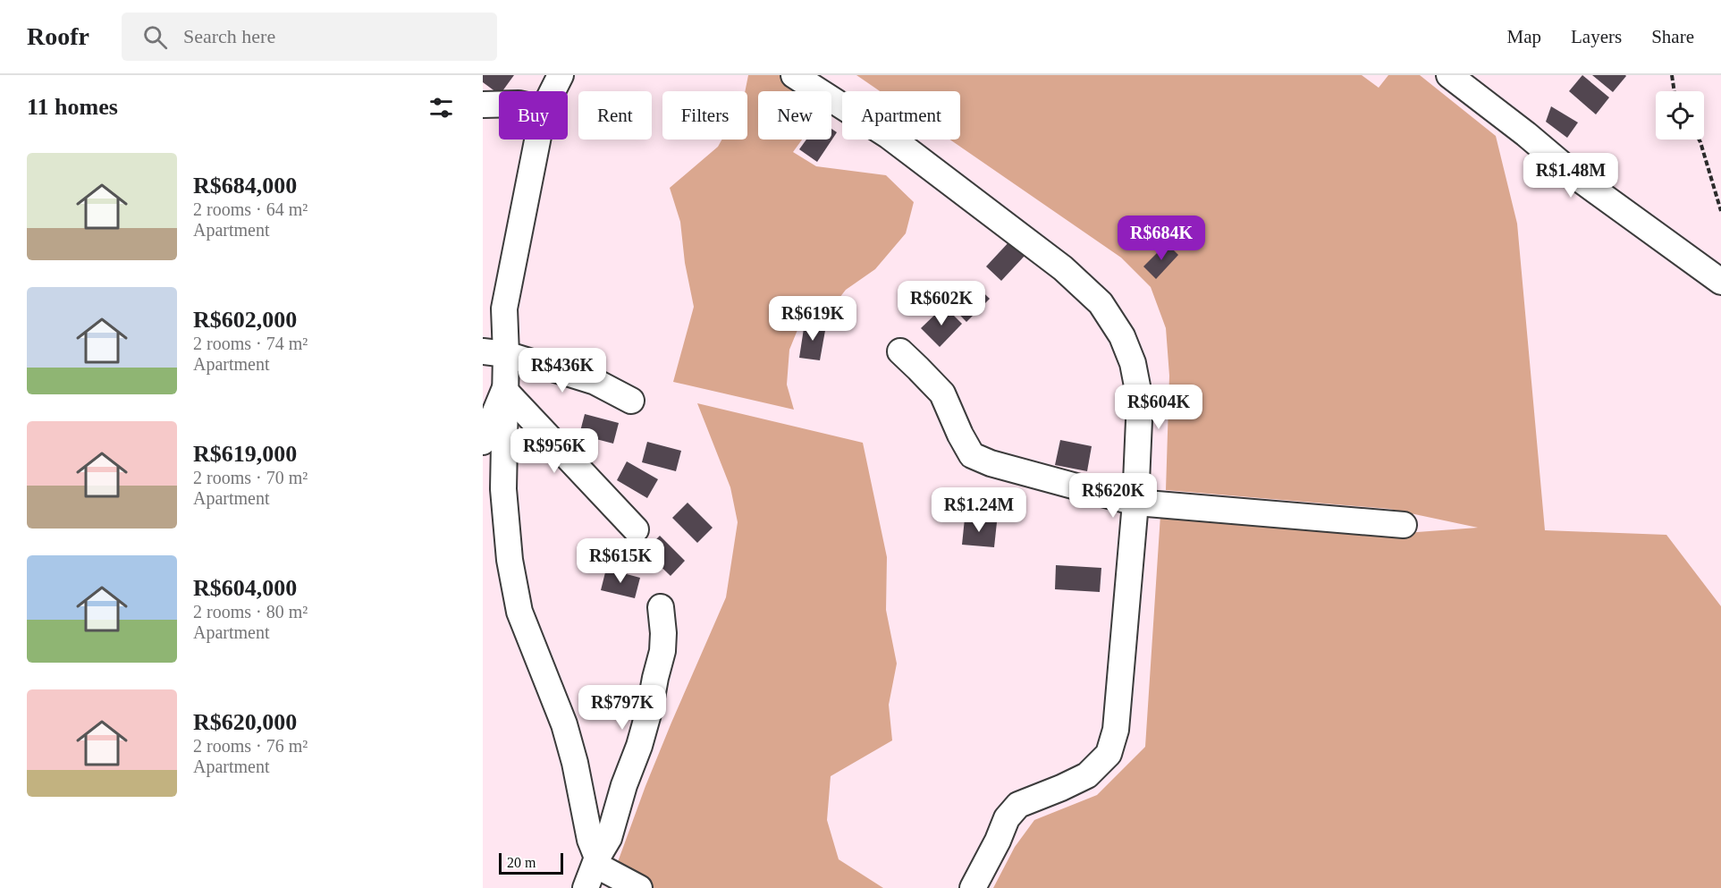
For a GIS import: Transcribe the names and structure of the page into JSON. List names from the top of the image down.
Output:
{
  "scale_bar": "20 m",
  "page": {
    "header": "Roofr",
    "search": "Search here",
    "nav": ["Map", "Layers", "Share"],
    "heading": "11 homes",
    "chip": [
      "Buy",
      "Rent",
      "Filters",
      "New",
      "Apartment"
    ],
    "list": [
      {
        "name": "R$684,000",
        "note": "2 rooms · 64 m² · Apartment"
      },
      {
        "name": "R$602,000",
        "note": "2 rooms · 74 m² · Apartment"
      },
      {
        "name": "R$619,000",
        "note": "2 rooms · 70 m² · Apartment"
      },
      {
        "name": "R$604,000",
        "note": "2 rooms · 80 m² · Apartment"
      },
      {
        "name": "R$620,000",
        "note": "2 rooms · 76 m² · Apartment"
      }
    ],
    "price": [
      "R$1.48M",
      "R$684K",
      "R$602K",
      "R$619K",
      "R$436K",
      "R$604K",
      "R$956K",
      "R$620K",
      "R$1.24M",
      "R$615K",
      "R$797K"
    ],
    "scale": "20 m"
  }
}
